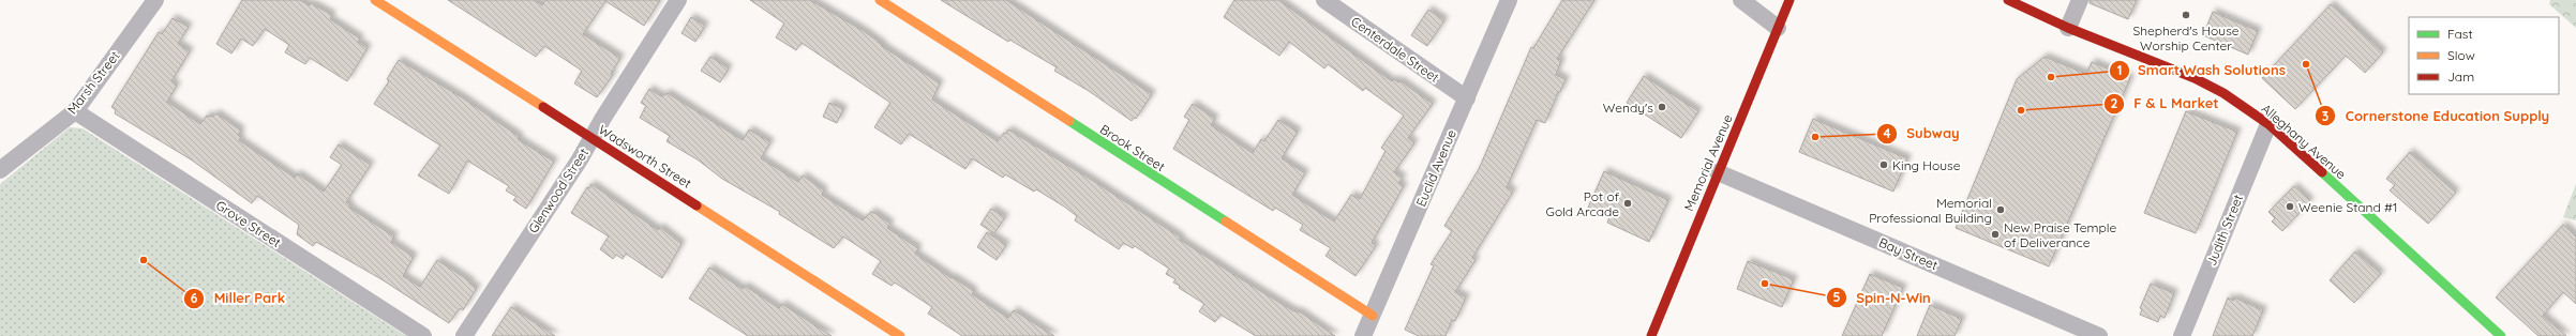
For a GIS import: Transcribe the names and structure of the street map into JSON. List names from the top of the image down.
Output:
{
  "streets": {
    "street": [
      "Centerdale Street",
      "Marsh Street",
      "Alleghany Avenue",
      "Brook Street",
      "Wadsworth Street",
      "Memorial Avenue",
      "Euclid Avenue",
      "Glenwood Street",
      "Grove Street",
      "Judith Street",
      "Bay Street"
    ]
  },
  "crossings": [
    ["Centerdale Street", "Euclid Avenue"],
    ["Marsh Street", "Grove Street"],
    ["Alleghany Avenue", "Judith Street"],
    ["Brook Street", "Euclid Avenue"],
    ["Wadsworth Street", "Glenwood Street"],
    ["Memorial Avenue", "Bay Street"]
  ],
  "places": [
    "Shepherd's House Worship Center",
    "Cornerstone Education Supply",
    "Smart Wash Solutions",
    "Wendy's",
    "F & L Market",
    "Subway",
    "King House",
    "Pot of Gold Arcade",
    "Weenie Stand #1",
    "Memorial Professional Building",
    "New Praise Temple of Deliverance",
    "Miller Park",
    "Spin-N-Win"
  ],
  "legend": ["Fast", "Slow", "Jam"]
}
